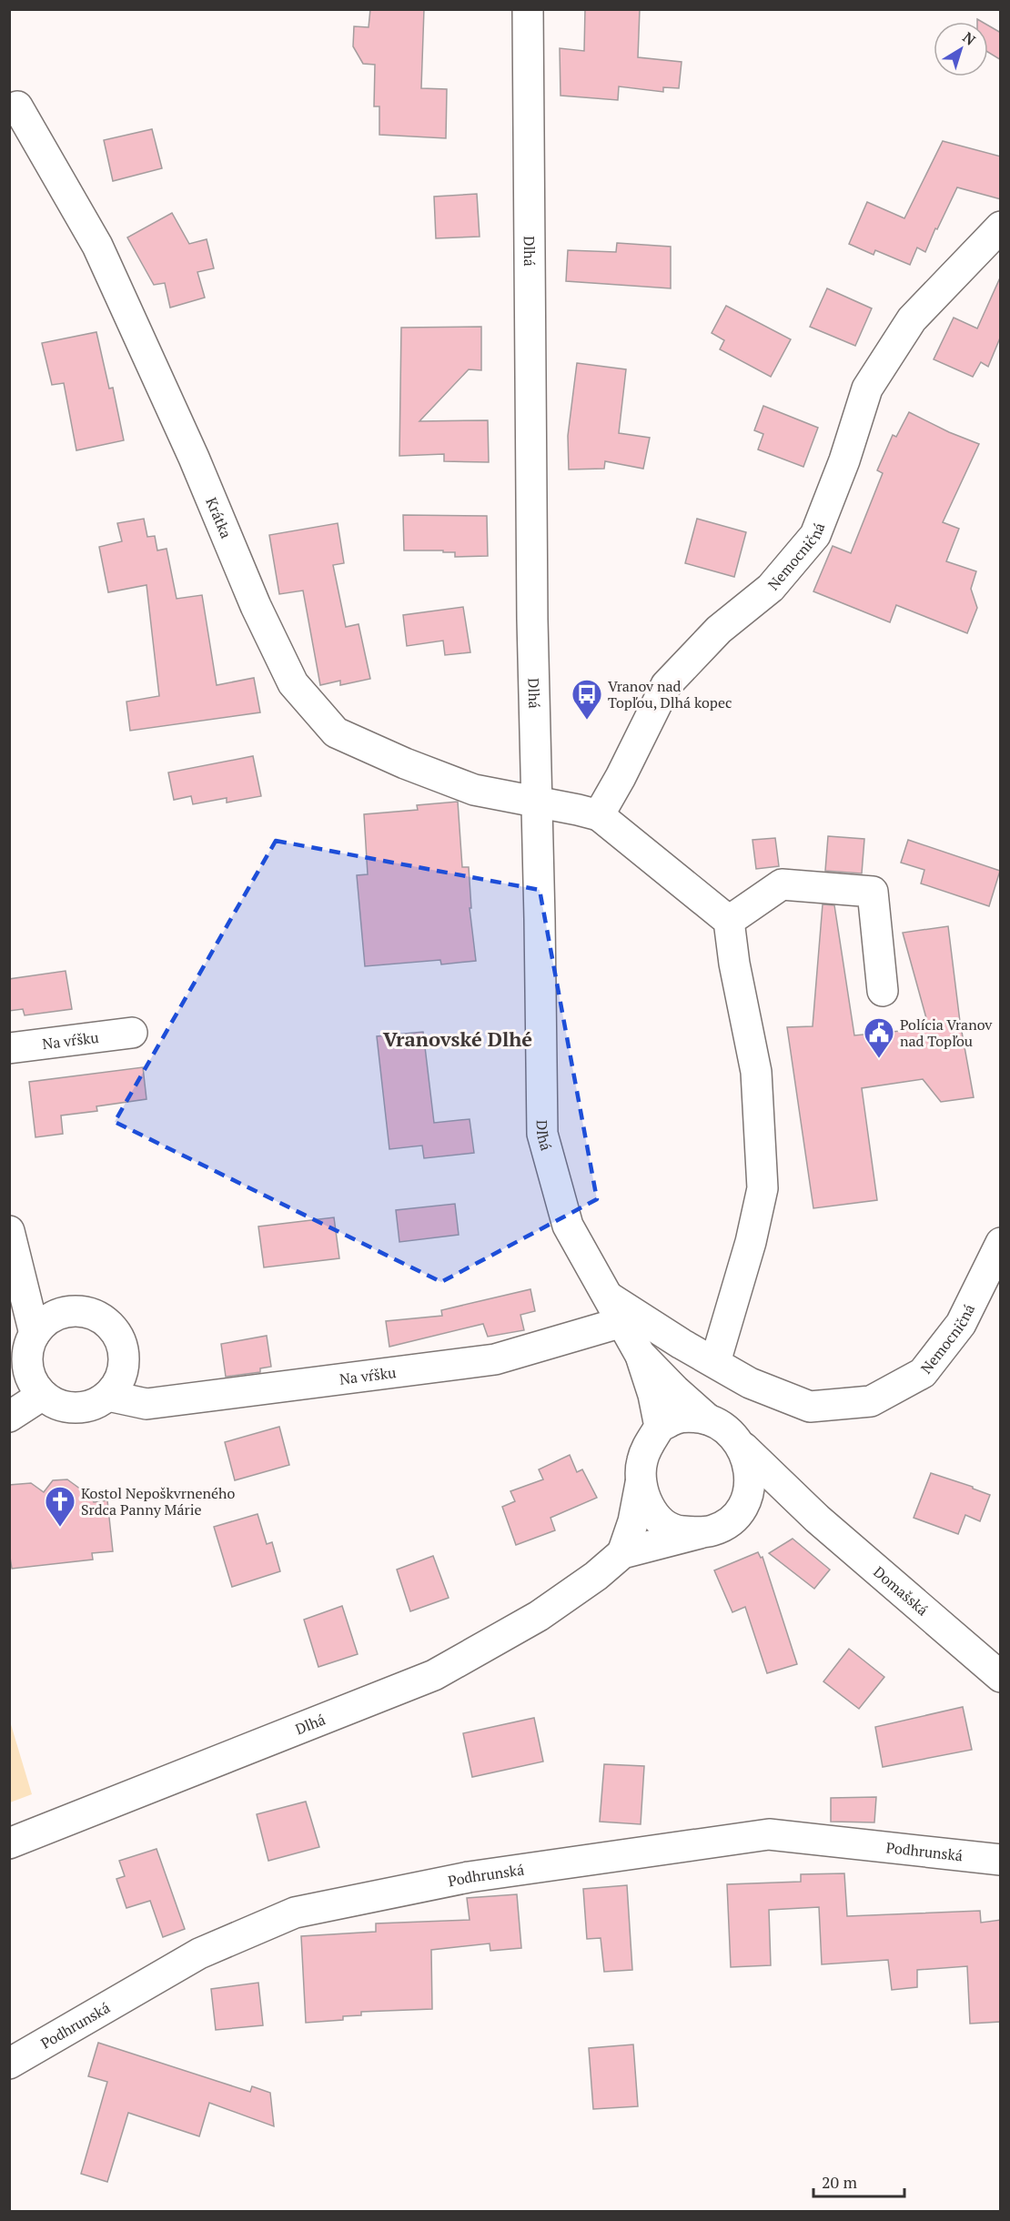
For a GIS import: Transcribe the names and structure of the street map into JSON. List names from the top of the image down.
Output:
{
  "streets": {
    "street": [
      "Dlhá",
      "Krátka",
      "Nemocničná",
      "Na vŕšku",
      "Domašská",
      "Podhrunská"
    ]
  },
  "crossings": [
    ["Dlhá", "Krátka"],
    ["Dlhá", "Na vŕšku"]
  ],
  "districts": ["Vranovské Dlhé"],
  "places": {
    "bus stop": ["Vranov nad Topľou, Dlhá kopec"],
    "public building": ["Polícia Vranov nad Topľou"],
    "church": ["Kostol Nepoškvrneného Srdca Panny Márie"]
  },
  "scale_bar": "20 m",
  "north": "top right"
}
